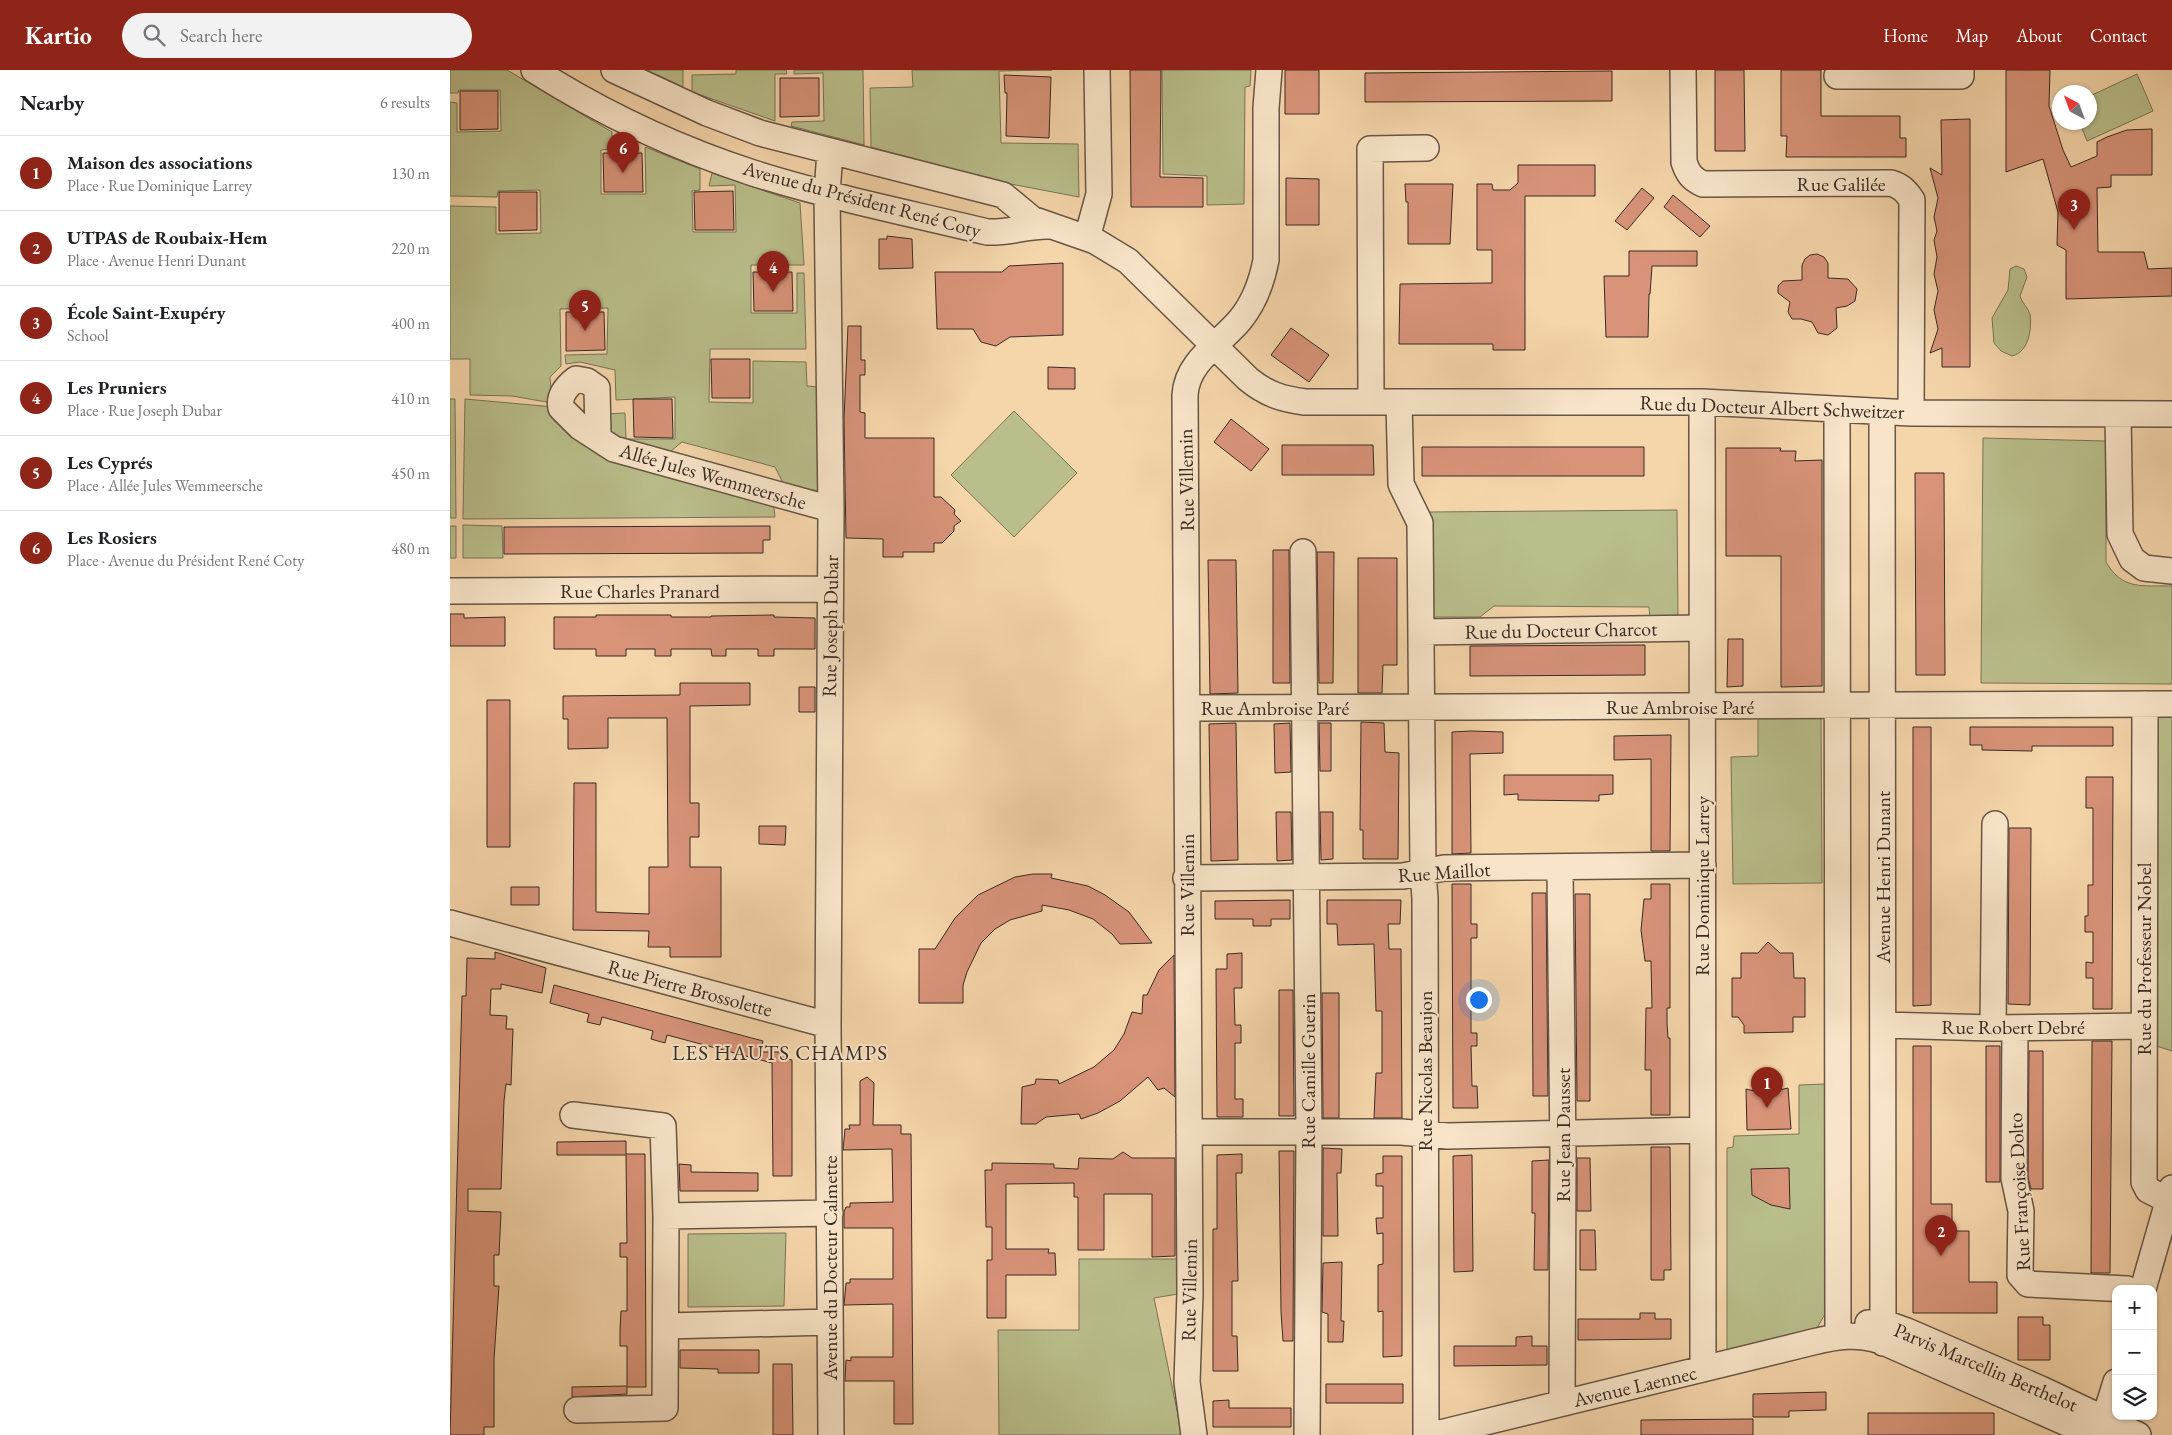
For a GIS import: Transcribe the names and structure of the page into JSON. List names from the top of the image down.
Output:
{
  "streets": {
    "street": [
      "Rue Galilée",
      "Avenue du Président René Coty",
      "Rue du Docteur Albert Schweitzer",
      "Allée Jules Wemmeersche",
      "Rue Villemin",
      "Rue Charles Pranard",
      "Rue Joseph Dubar",
      "Rue du Docteur Charcot",
      "Rue Ambroise Paré",
      "Rue Maillot",
      "Avenue Henri Dunant",
      "Rue Dominique Larrey",
      "Rue du Professeur Nobel",
      "Rue Pierre Brossolette",
      "Rue Robert Debré",
      "Rue Camille Guerin",
      "Rue Nicolas Beaujon",
      "Rue Jean Dausset",
      "Rue Françoise Dolto",
      "Avenue du Docteur Calmette",
      "Parvis Marcellin Berthelot",
      "Avenue Laennec"
    ]
  },
  "crossings": [
    ["Rue Galilée", "Rue du Docteur Albert Schweitzer"],
    ["Avenue du Président René Coty", "Rue du Docteur Albert Schweitzer"],
    ["Avenue du Président René Coty", "Rue Joseph Dubar"],
    ["Rue du Docteur Albert Schweitzer", "Rue Villemin"],
    ["Rue du Docteur Albert Schweitzer", "Avenue Henri Dunant"],
    ["Rue du Docteur Albert Schweitzer", "Rue Dominique Larrey"],
    ["Allée Jules Wemmeersche", "Rue Joseph Dubar"],
    ["Rue Villemin", "Rue Ambroise Paré"],
    ["Rue Villemin", "Rue Maillot"],
    ["Rue Charles Pranard", "Rue Joseph Dubar"],
    ["Rue Joseph Dubar", "Rue Pierre Brossolette"],
    ["Rue Joseph Dubar", "Avenue du Docteur Calmette"],
    ["Rue du Docteur Charcot", "Rue Dominique Larrey"],
    ["Rue Ambroise Paré", "Avenue Henri Dunant"],
    ["Rue Ambroise Paré", "Rue Dominique Larrey"],
    ["Rue Ambroise Paré", "Rue du Professeur Nobel"],
    ["Rue Ambroise Paré", "Rue Camille Guerin"],
    ["Rue Ambroise Paré", "Rue Nicolas Beaujon"],
    ["Rue Maillot", "Rue Dominique Larrey"],
    ["Rue Maillot", "Rue Camille Guerin"],
    ["Rue Maillot", "Rue Nicolas Beaujon"],
    ["Rue Maillot", "Rue Jean Dausset"],
    ["Avenue Henri Dunant", "Rue Robert Debré"],
    ["Avenue Henri Dunant", "Parvis Marcellin Berthelot"],
    ["Avenue Henri Dunant", "Avenue Laennec"],
    ["Rue Dominique Larrey", "Avenue Laennec"],
    ["Rue du Professeur Nobel", "Rue Robert Debré"],
    ["Rue Robert Debré", "Rue Françoise Dolto"],
    ["Rue Jean Dausset", "Avenue Laennec"],
    ["Parvis Marcellin Berthelot", "Avenue Laennec"]
  ],
  "districts": ["LES HAUTS CHAMPS"],
  "north": "top left",
  "page": {
    "header": "Kartio",
    "search": "Search here",
    "nav": [
      "Home",
      "Map",
      "About",
      "Contact"
    ],
    "heading": ["Nearby", "6 results"],
    "pins": [
      "6",
      "3",
      "4",
      "5",
      "1",
      "2"
    ],
    "list": [
      {
        "mark": "1",
        "name": "Maison des associations",
        "note": "Place · Rue Dominique Larrey",
        "value": "130 m"
      },
      {
        "mark": "2",
        "name": "UTPAS de Roubaix-Hem",
        "note": "Place · Avenue Henri Dunant",
        "value": "220 m"
      },
      {
        "mark": "3",
        "name": "École Saint-Exupéry",
        "note": "School",
        "value": "400 m"
      },
      {
        "mark": "4",
        "name": "Les Pruniers",
        "note": "Place · Rue Joseph Dubar",
        "value": "410 m"
      },
      {
        "mark": "5",
        "name": "Les Cyprés",
        "note": "Place · Allée Jules Wemmeersche",
        "value": "450 m"
      },
      {
        "mark": "6",
        "name": "Les Rosiers",
        "note": "Place · Avenue du Président René Coty",
        "value": "480 m"
      }
    ],
    "map_buttons": ["+", "−"]
  }
}
